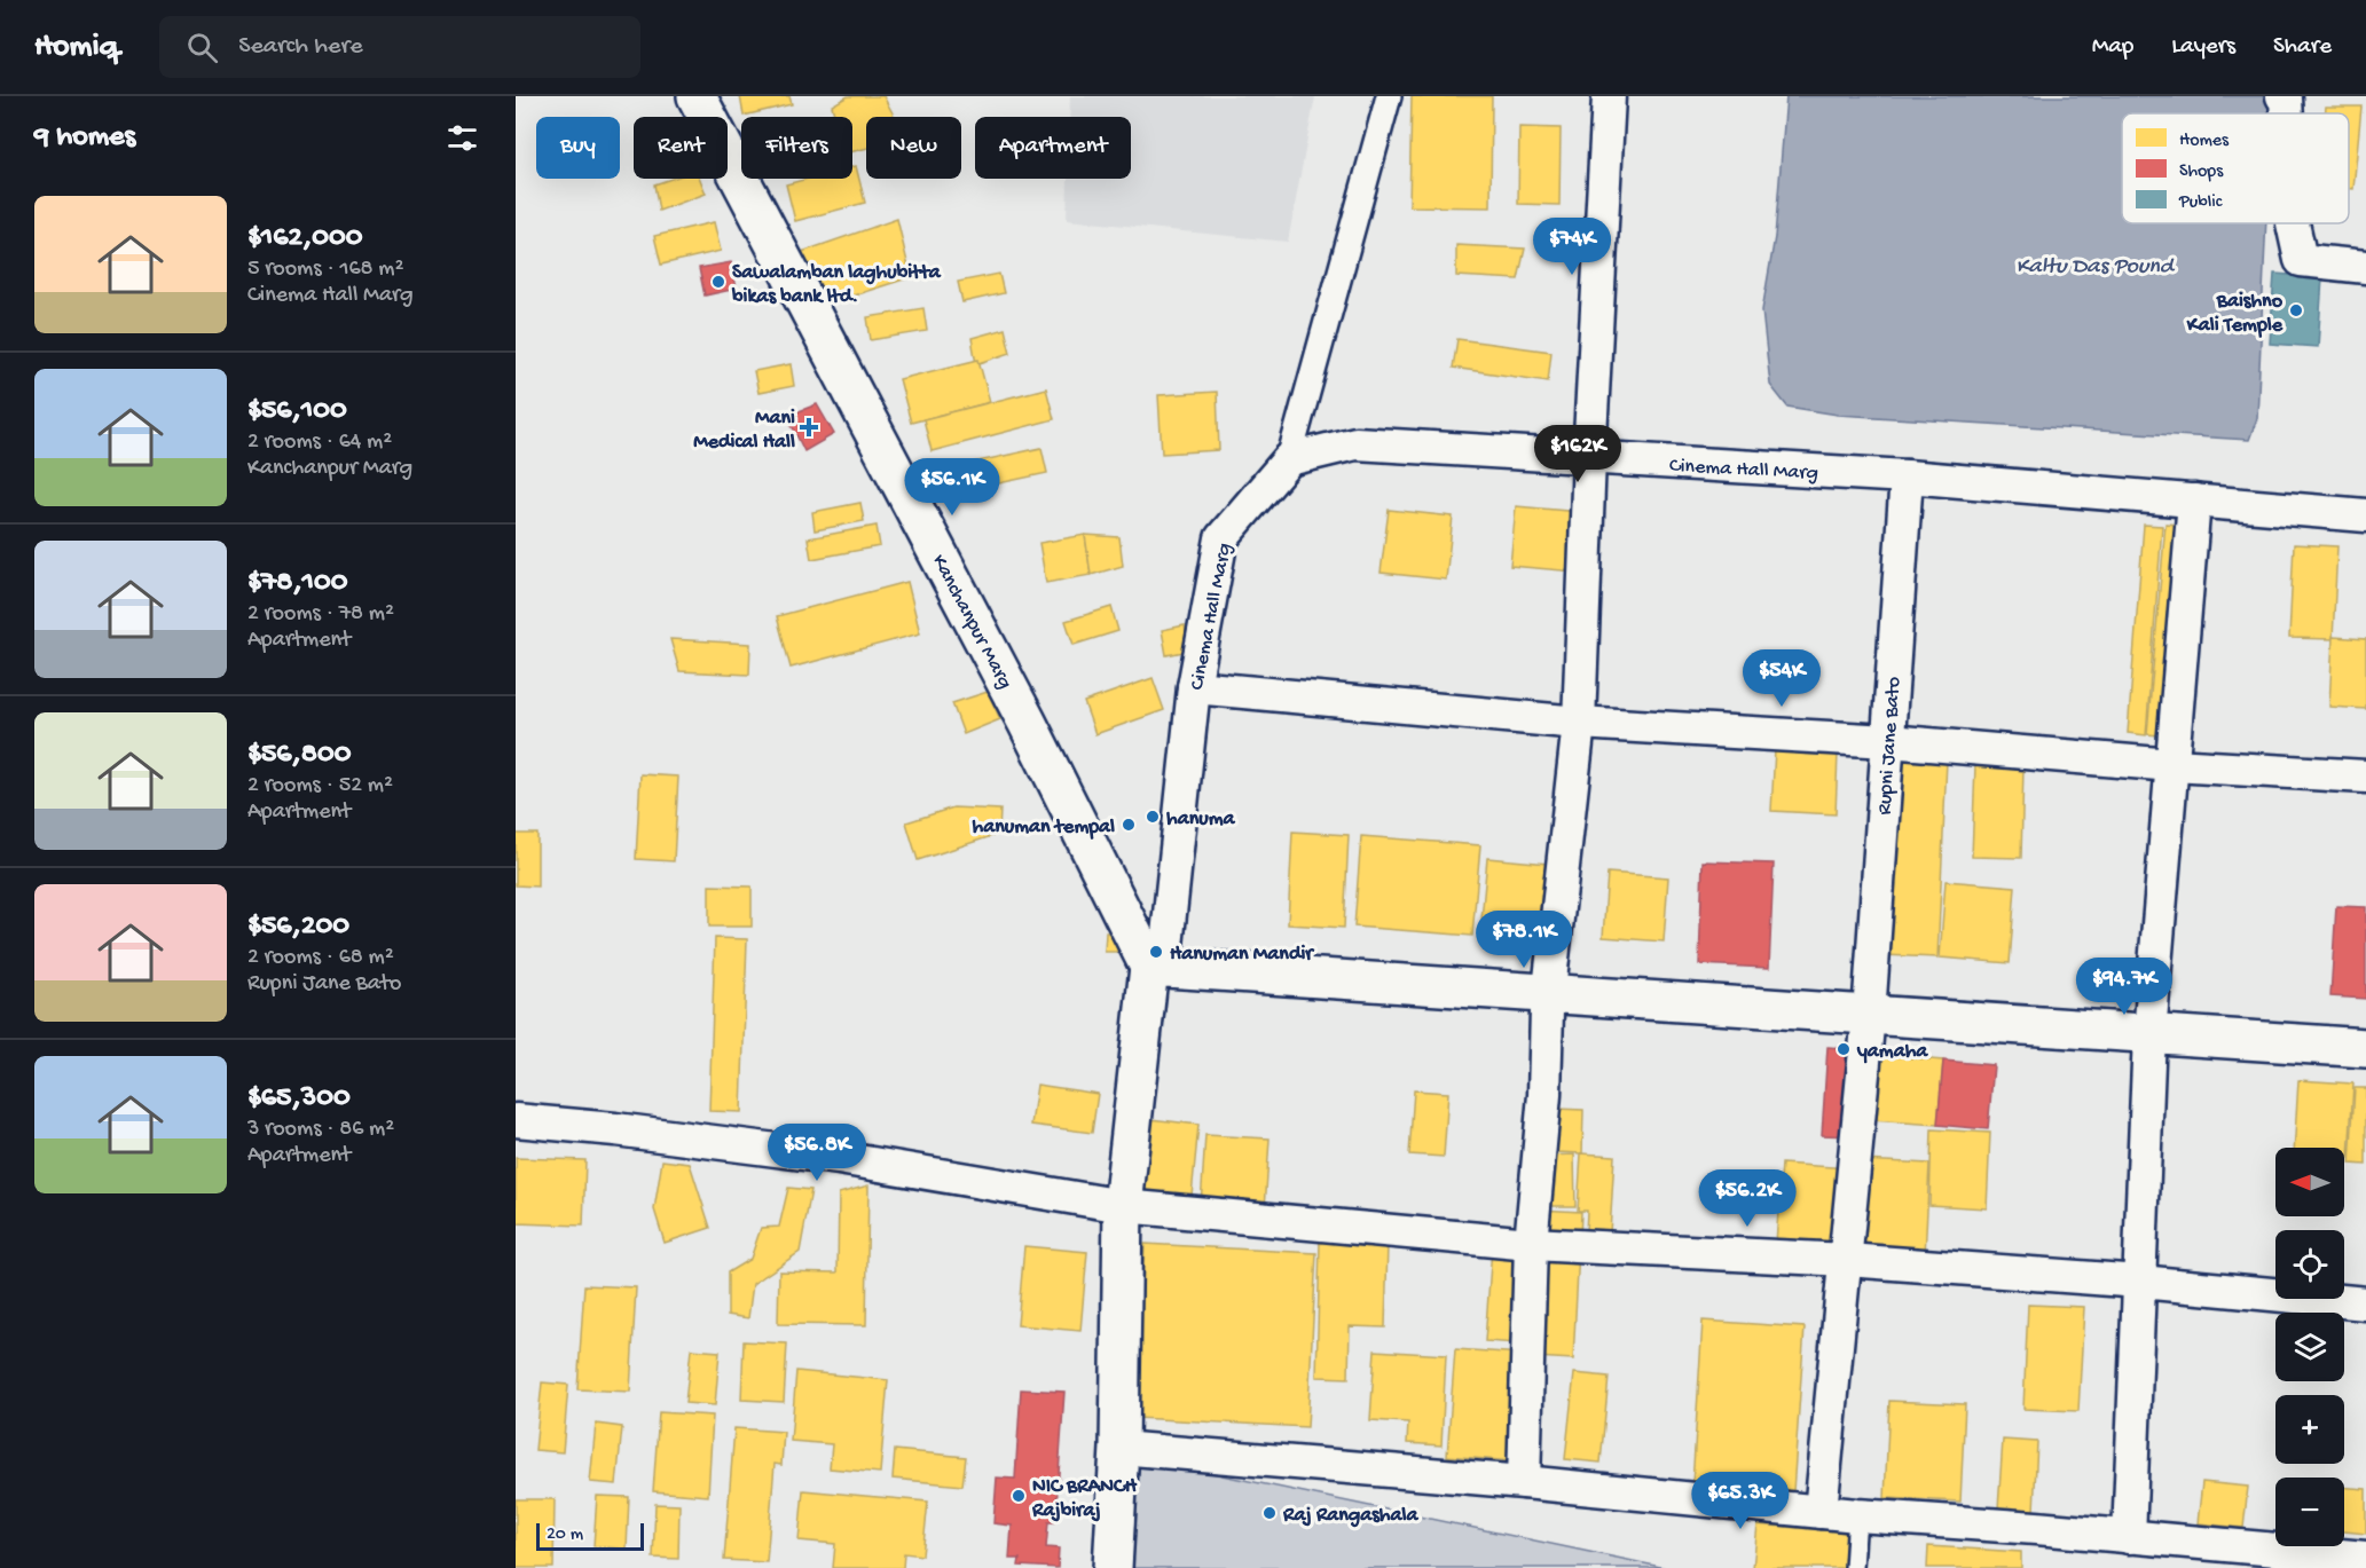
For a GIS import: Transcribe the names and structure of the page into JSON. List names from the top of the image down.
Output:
{
  "streets": {
    "main road": ["Kanchanpur Marg"],
    "street": ["Cinema Hall Marg", "Rupni Jane Bato"]
  },
  "crossings": [
    ["Cinema Hall Marg", "Kanchanpur Marg"],
    ["Cinema Hall Marg", "Rupni Jane Bato"]
  ],
  "water": ["Kaltu Das Pound"],
  "places": {
    "other": [
      "Sawalamban laghubitta bikas bank ltd.",
      "Baishno Kali Temple",
      "hanuma",
      "hanuman tempal",
      "Hanuman Mandir",
      "yamaha",
      "NIC BRANCH Rajbiraj",
      "Raj Rangashala"
    ],
    "health": ["Mani Medical Hall"]
  },
  "legend": ["Homes", "Shops", "Public"],
  "scale_bar": "20 m",
  "north": "left",
  "page": {
    "header": "Homiq",
    "search": "Search here",
    "nav": ["Map", "Layers", "Share"],
    "heading": "9 homes",
    "chip": [
      "Buy",
      "Rent",
      "Filters",
      "New",
      "Apartment"
    ],
    "list": [
      {
        "name": "$162,000",
        "note": "5 rooms · 168 m² · Cinema Hall Marg"
      },
      {
        "name": "$56,100",
        "note": "2 rooms · 64 m² · Kanchanpur Marg"
      },
      {
        "name": "$78,100",
        "note": "2 rooms · 78 m² · Apartment"
      },
      {
        "name": "$56,800",
        "note": "2 rooms · 52 m² · Apartment"
      },
      {
        "name": "$56,200",
        "note": "2 rooms · 68 m² · Rupni Jane Bato"
      },
      {
        "name": "$65,300",
        "note": "3 rooms · 86 m² · Apartment"
      }
    ],
    "price": [
      "$74K",
      "$162K",
      "$56.1K",
      "$54K",
      "$78.1K",
      "$94.7K",
      "$56.8K",
      "$56.2K",
      "$65.3K"
    ],
    "map_buttons": ["+", "−"],
    "scale": "20 m"
  }
}
